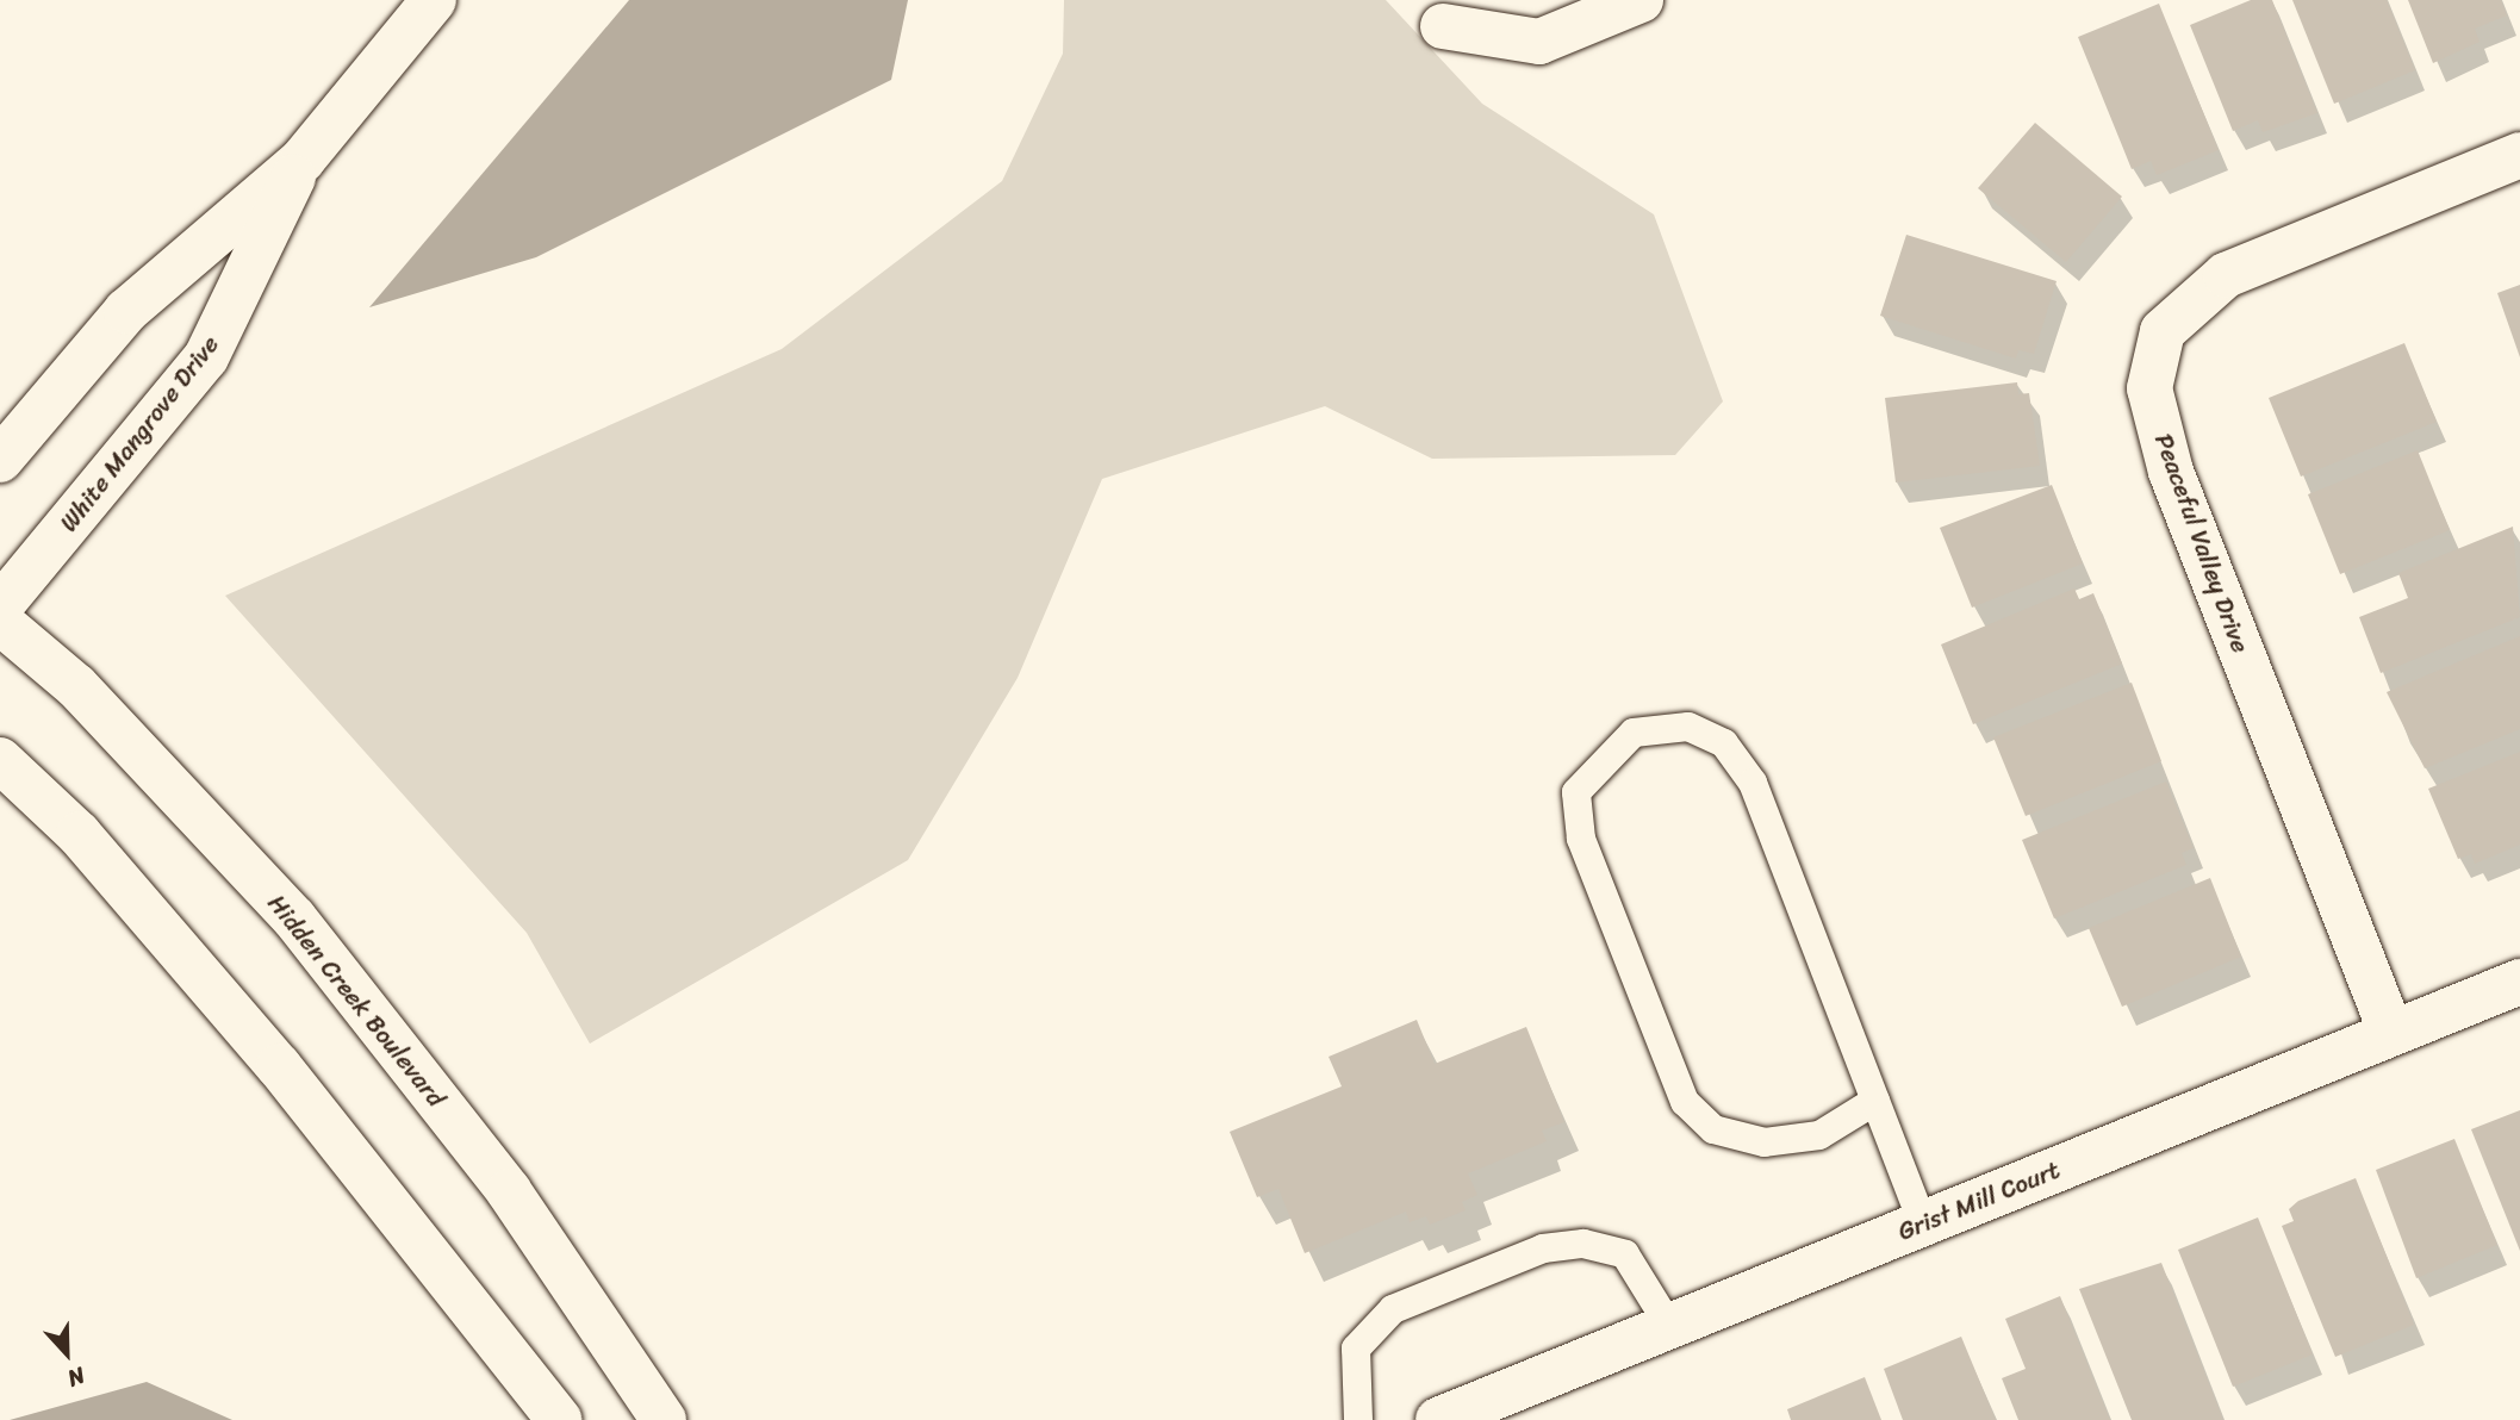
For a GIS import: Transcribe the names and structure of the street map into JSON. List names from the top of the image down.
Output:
{
  "streets": {
    "street": [
      "White Mangrove Drive",
      "Peaceful Valley Drive",
      "Hidden Creek Boulevard",
      "Grist Mill Court"
    ]
  },
  "crossings": [
    ["Peaceful Valley Drive", "Grist Mill Court"]
  ],
  "north": "bottom"
}
